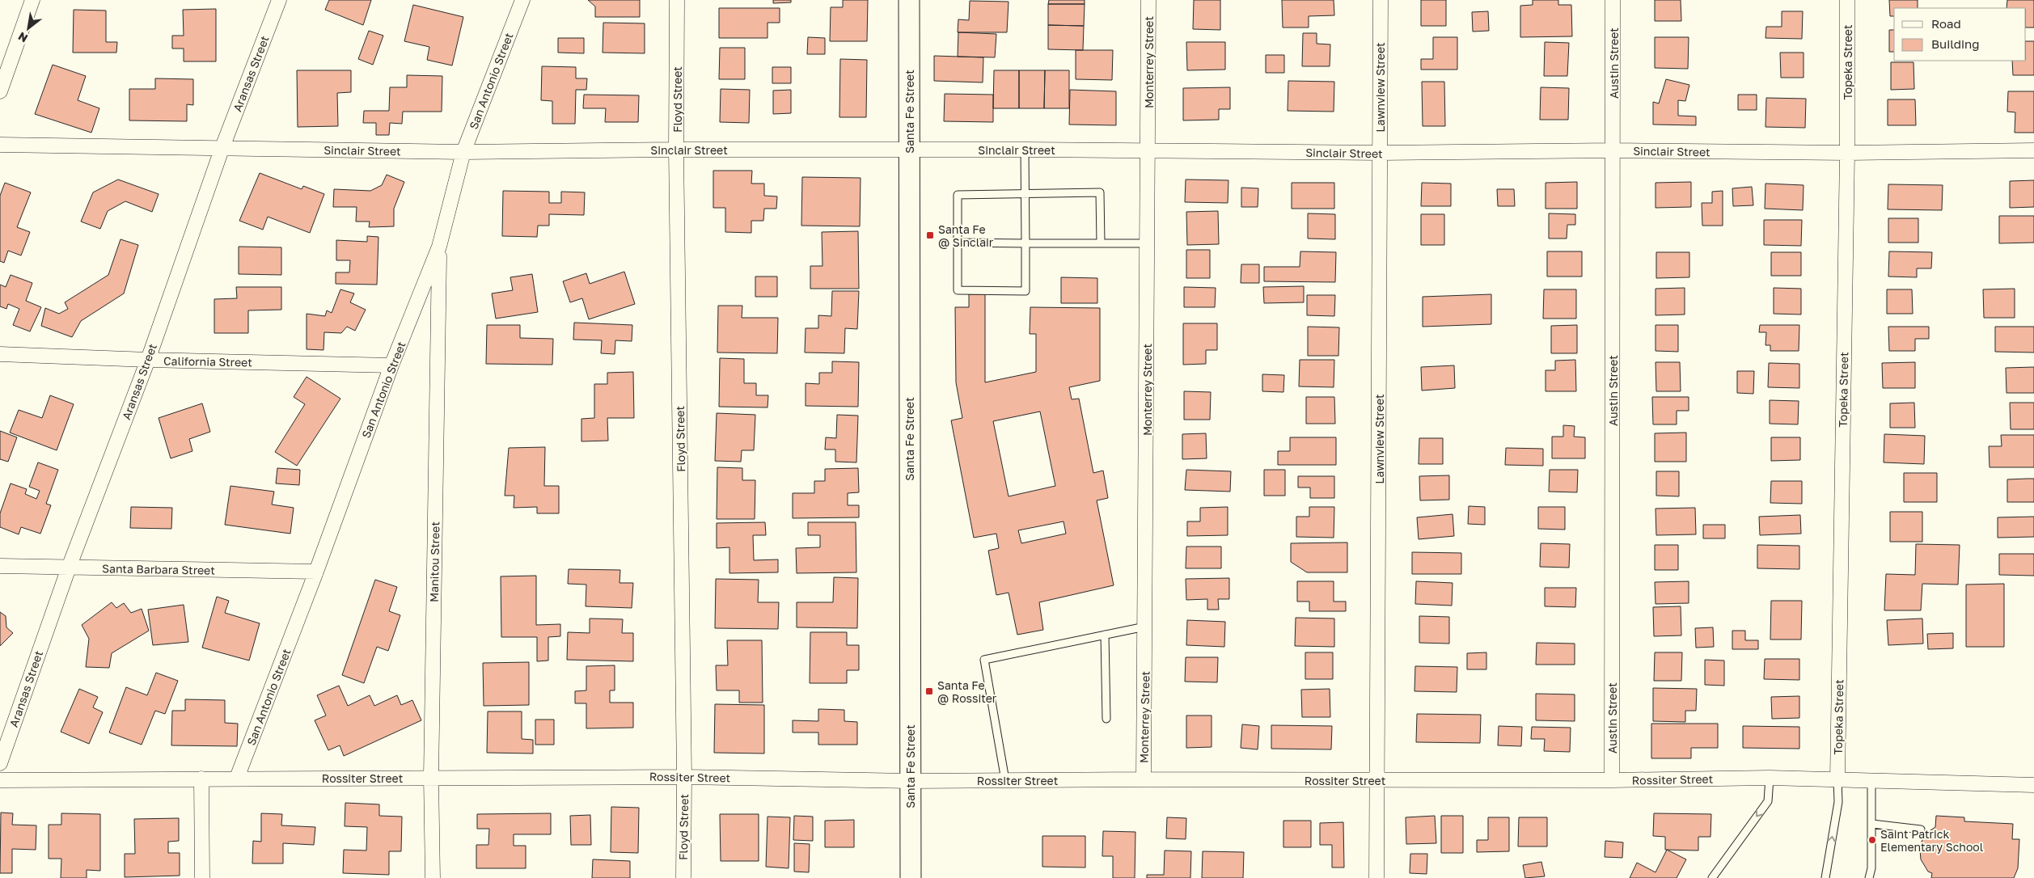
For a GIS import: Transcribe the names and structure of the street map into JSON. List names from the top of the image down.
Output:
{
  "streets": {
    "main road": ["Santa Fe Street"],
    "street": [
      "Monterrey Street",
      "Topeka Street",
      "Austin Street",
      "Aransas Street",
      "San Antonio Street",
      "Lawnview Street",
      "Floyd Street",
      "Sinclair Street",
      "California Street",
      "Manitou Street",
      "Santa Barbara Street",
      "Rossiter Street"
    ]
  },
  "crossings": [
    ["Monterrey Street", "Sinclair Street"],
    ["Monterrey Street", "Rossiter Street"],
    ["Topeka Street", "Sinclair Street"],
    ["Topeka Street", "Rossiter Street"],
    ["Austin Street", "Sinclair Street"],
    ["Austin Street", "Rossiter Street"],
    ["Aransas Street", "Sinclair Street"],
    ["Aransas Street", "California Street"],
    ["Aransas Street", "Santa Barbara Street"],
    ["San Antonio Street", "Sinclair Street"],
    ["San Antonio Street", "California Street"],
    ["San Antonio Street", "Manitou Street"],
    ["San Antonio Street", "Santa Barbara Street"],
    ["San Antonio Street", "Rossiter Street"],
    ["Lawnview Street", "Sinclair Street"],
    ["Lawnview Street", "Rossiter Street"],
    ["Floyd Street", "Sinclair Street"],
    ["Floyd Street", "Rossiter Street"],
    ["Santa Fe Street", "Sinclair Street"],
    ["Santa Fe Street", "Rossiter Street"],
    ["Manitou Street", "Rossiter Street"]
  ],
  "places": {
    "transit": ["Santa Fe @ Sinclair", "Santa Fe @ Rossiter"],
    "other": ["Saint Patrick Elementary School"]
  },
  "legend": ["Road", "Building"],
  "north": "bottom left"
}
